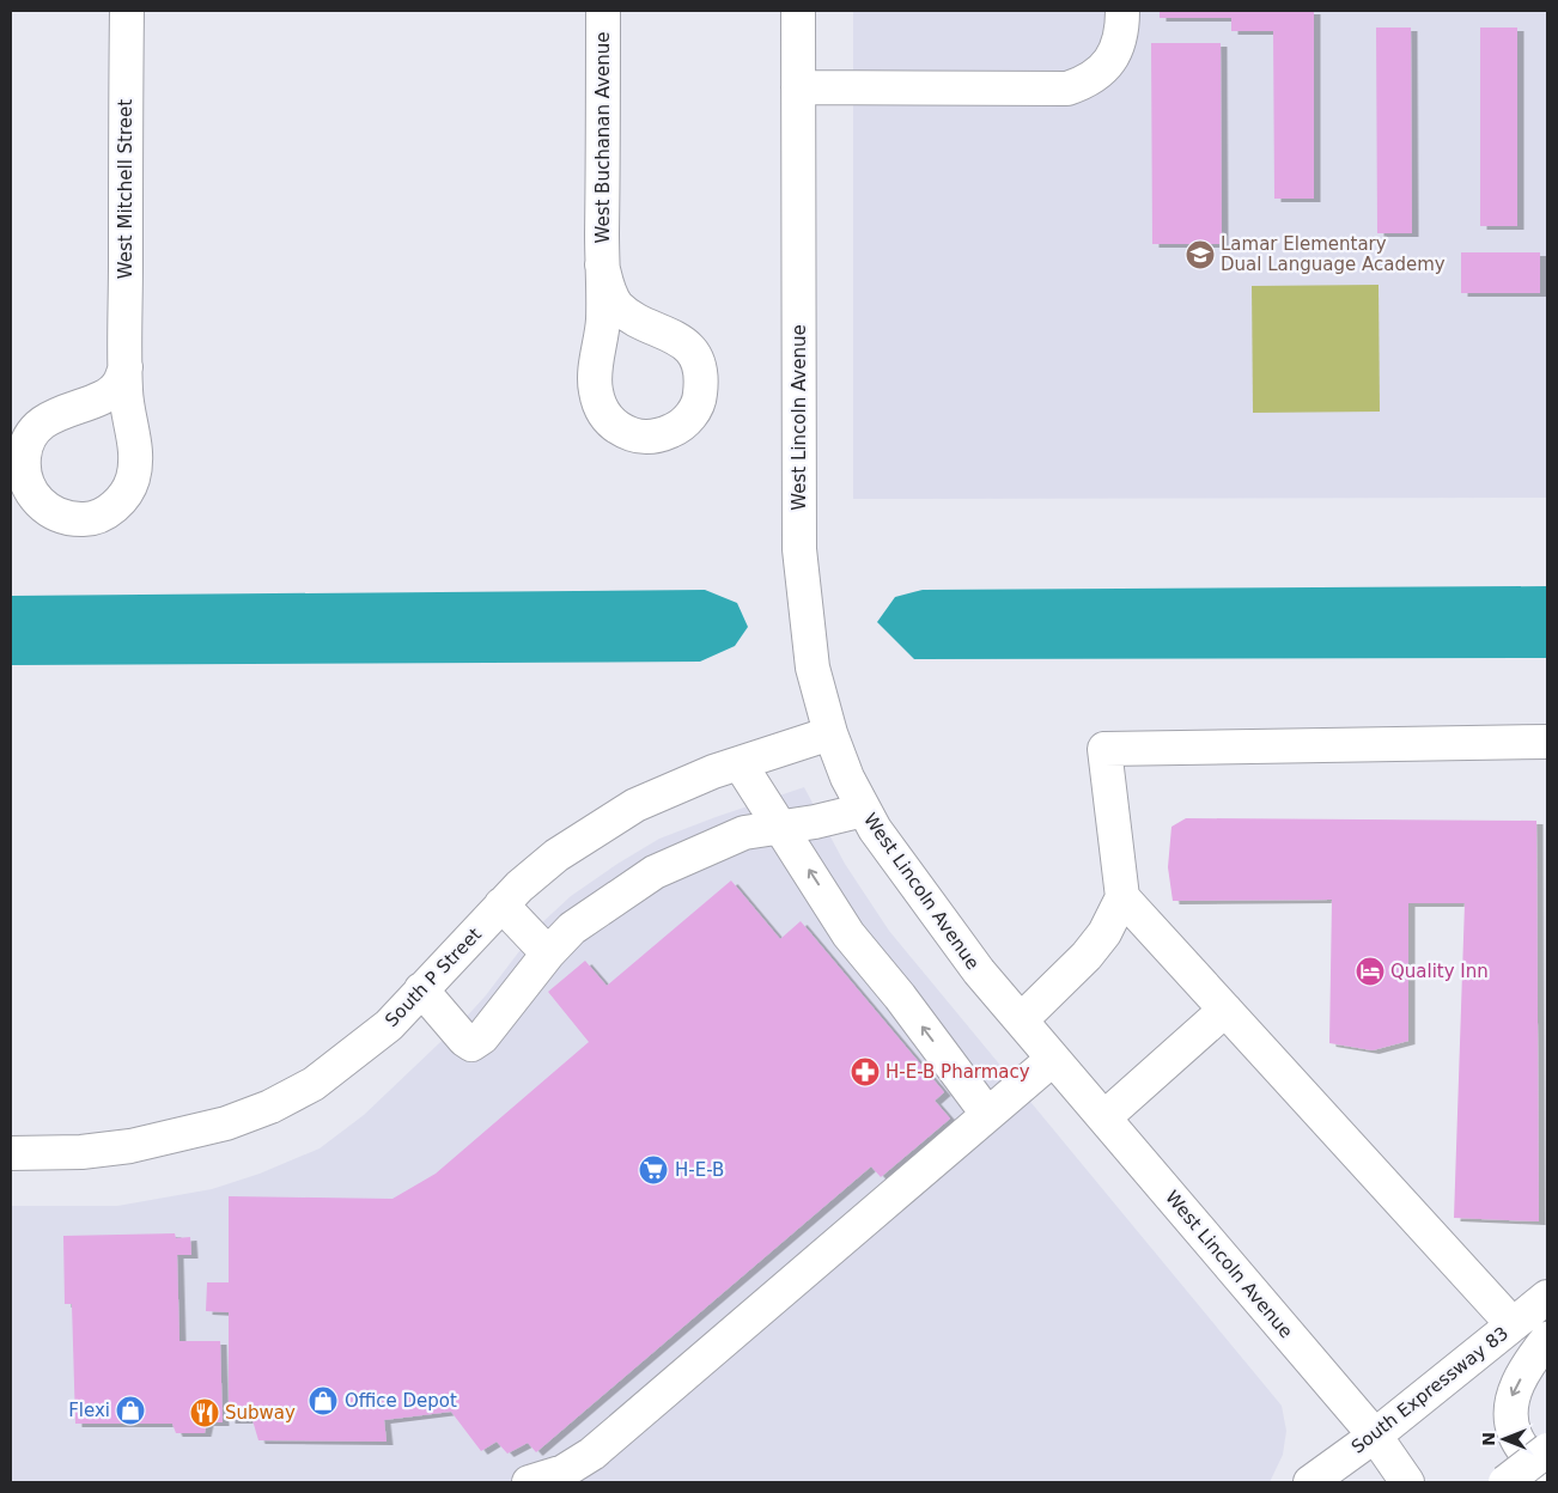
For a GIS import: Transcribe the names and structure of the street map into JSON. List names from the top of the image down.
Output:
{
  "streets": {
    "main road": [
      "West Buchanan Avenue",
      "West Mitchell Street",
      "West Lincoln Avenue",
      "South P Street",
      "South Expressway 83"
    ]
  },
  "crossings": [
    ["West Lincoln Avenue", "South P Street"],
    ["West Lincoln Avenue", "South Expressway 83"]
  ],
  "places": {
    "school or university": ["Lamar Elementary Dual Language Academy"],
    "hotel": ["Quality Inn"],
    "pharmacy": ["H-E-B Pharmacy"],
    "supermarket": ["H-E-B"],
    "shop": ["Office Depot", "Flexi"],
    "restaurant": ["Subway"]
  },
  "north": "left"
}
